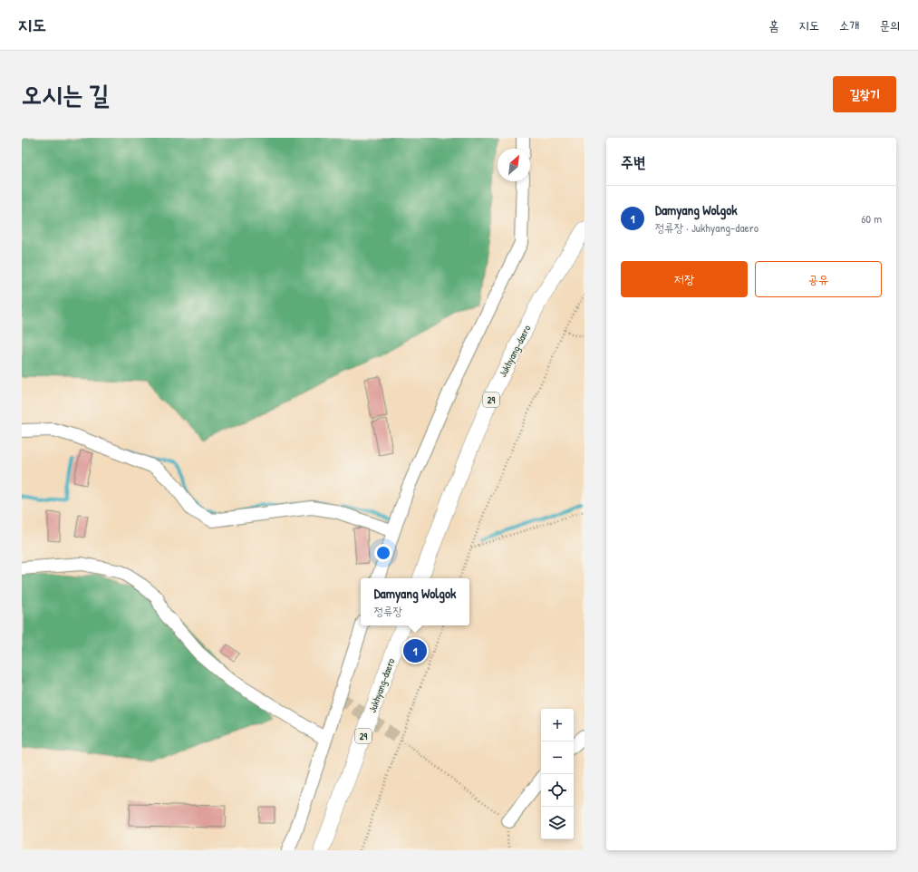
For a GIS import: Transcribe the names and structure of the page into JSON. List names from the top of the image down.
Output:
{
  "streets": {
    "main road": ["Jukhyang-daero", "29"]
  },
  "north": "top right",
  "page": {
    "header": "지도",
    "nav": [
      "홈",
      "지도",
      "소개",
      "문의"
    ],
    "buttons": [
      "길찾기",
      ["저장", "공유"]
    ],
    "title": "오시는 길",
    "heading": "주변",
    "list": [
      {
        "mark": "1",
        "name": "Damyang Wolgok",
        "note": "정류장 · Jukhyang-daero",
        "value": "60 m"
      }
    ],
    "popup": ["Damyang Wolgok", "정류장"],
    "pins": "1",
    "map_buttons": ["+", "−"]
  }
}
